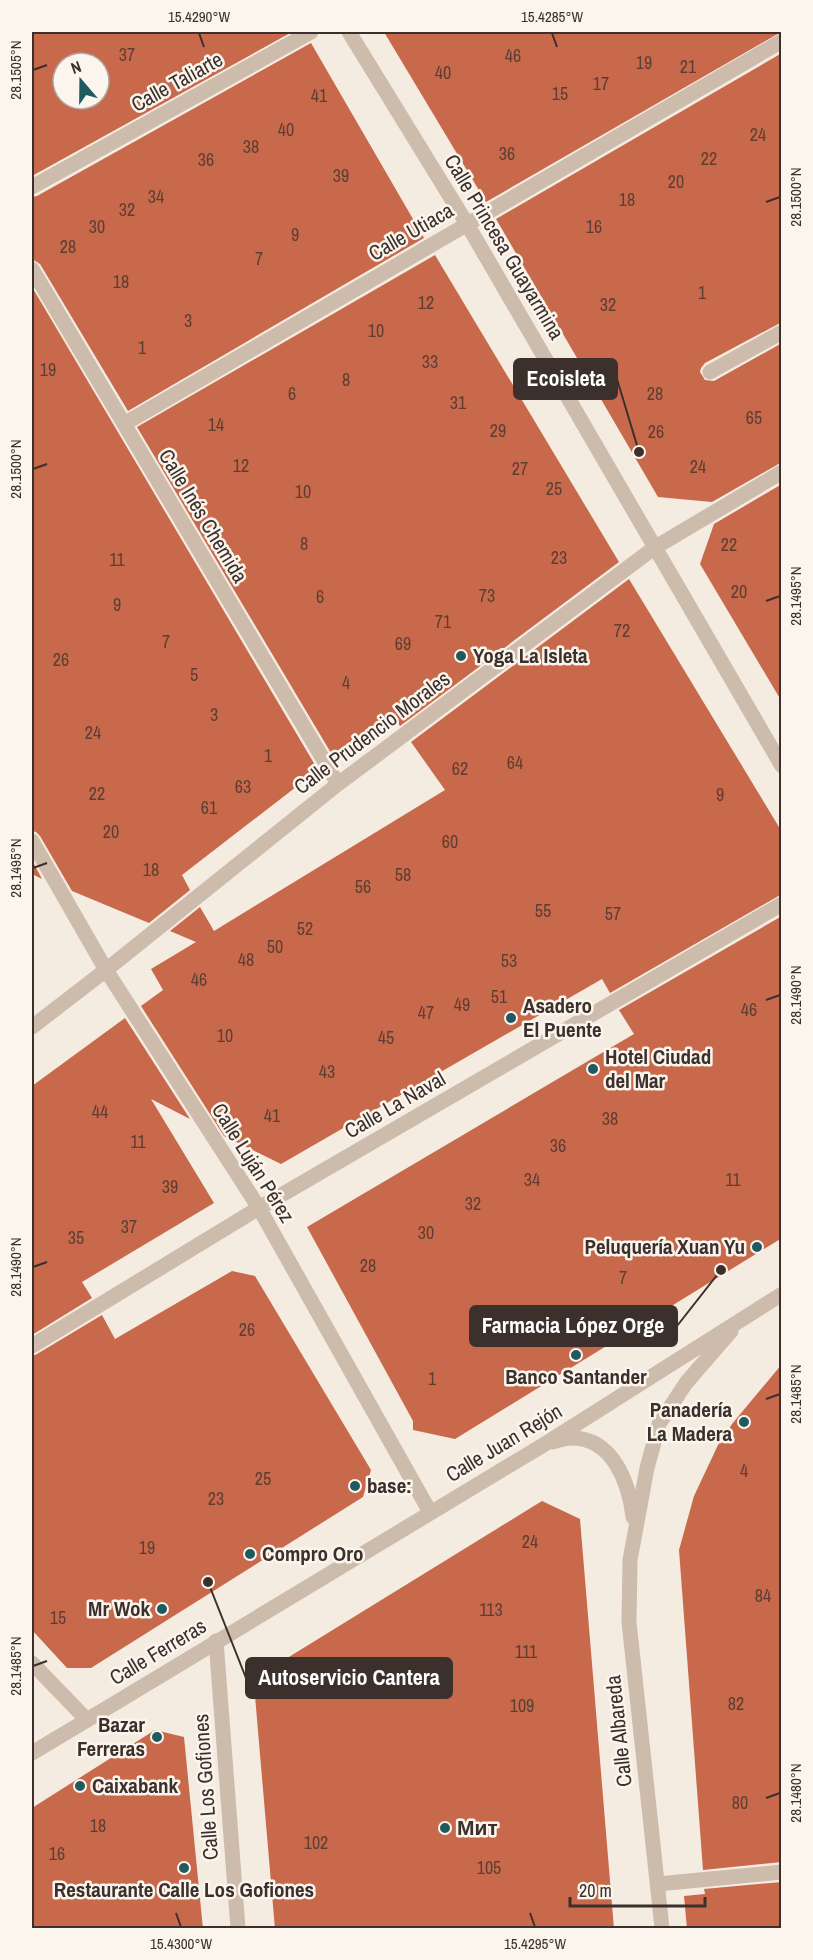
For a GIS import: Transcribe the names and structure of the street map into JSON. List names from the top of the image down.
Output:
{
  "streets": {
    "street": [
      "Calle Taliarte",
      "Calle Utiaca",
      "Calle Princesa Guayarmina",
      "Calle Inés Chemida",
      "Calle Prudencio Morales",
      "Calle La Naval",
      "Calle Luján Pérez",
      "Calle Juan Rejón",
      "Calle Ferreras",
      "Calle Albareda",
      "Calle Los Gofiones"
    ]
  },
  "crossings": [
    ["Calle Utiaca", "Calle Princesa Guayarmina"],
    ["Calle Utiaca", "Calle Inés Chemida"],
    ["Calle Princesa Guayarmina", "Calle Prudencio Morales"],
    ["Calle Inés Chemida", "Calle Prudencio Morales"],
    ["Calle Prudencio Morales", "Calle Luján Pérez"],
    ["Calle La Naval", "Calle Luján Pérez"],
    ["Calle Luján Pérez", "Calle Juan Rejón"],
    ["Calle Luján Pérez", "Calle Ferreras"],
    ["Calle Juan Rejón", "Calle Ferreras"],
    ["Calle Juan Rejón", "Calle Albareda"],
    ["Calle Ferreras", "Calle Los Gofiones"]
  ],
  "places": [
    "Ecoisleta",
    "Yoga La Isleta",
    "Asadero El Puente",
    "Hotel Ciudad del Mar",
    "Peluquería Xuan Yu",
    "Farmacia López Orge",
    "Banco Santander",
    "Panadería La Madera",
    "base:",
    "Compro Oro",
    "Autoservicio Cantera",
    "Mr Wok",
    "Bazar Ferreras",
    "Caixabank",
    "Мит",
    "Restaurante Calle Los Gofiones"
  ],
  "house_numbers": [
    "37",
    "46",
    "19",
    "21",
    "40",
    "17",
    "15",
    "41",
    "40",
    "24",
    "38",
    "36",
    "22",
    "36",
    "39",
    "20",
    "34",
    "18",
    "32",
    "30",
    "16",
    "9",
    "28",
    "7",
    "18",
    "1",
    "12",
    "32",
    "3",
    "10",
    "1",
    "33",
    "19",
    "8",
    "6",
    "28",
    "31",
    "65",
    "14",
    "29",
    "26",
    "12",
    "24",
    "27",
    "25",
    "10",
    "8",
    "22",
    "23",
    "11",
    "20",
    "73",
    "6",
    "9",
    "71",
    "72",
    "7",
    "69",
    "26",
    "5",
    "4",
    "3",
    "24",
    "1",
    "64",
    "62",
    "63",
    "22",
    "9",
    "61",
    "20",
    "60",
    "18",
    "58",
    "56",
    "55",
    "57",
    "52",
    "50",
    "48",
    "53",
    "46",
    "51",
    "49",
    "46",
    "47",
    "10",
    "45",
    "43",
    "44",
    "41",
    "38",
    "11",
    "36",
    "34",
    "11",
    "39",
    "32",
    "37",
    "30",
    "35",
    "28",
    "7",
    "26",
    "1",
    "4",
    "25",
    "23",
    "24",
    "19",
    "84",
    "113",
    "15",
    "111",
    "82",
    "109",
    "80",
    "18",
    "102",
    "16",
    "105"
  ],
  "scale_bar": "20 m",
  "north": "top",
  "coordinates": [
    "15.4290°W",
    "15.4285°W",
    "28.1505°N",
    "28.1500°N",
    "28.1495°N",
    "28.1490°N",
    "28.1485°N",
    "28.1480°N",
    "15.4300°W",
    "15.4295°W"
  ]
}
